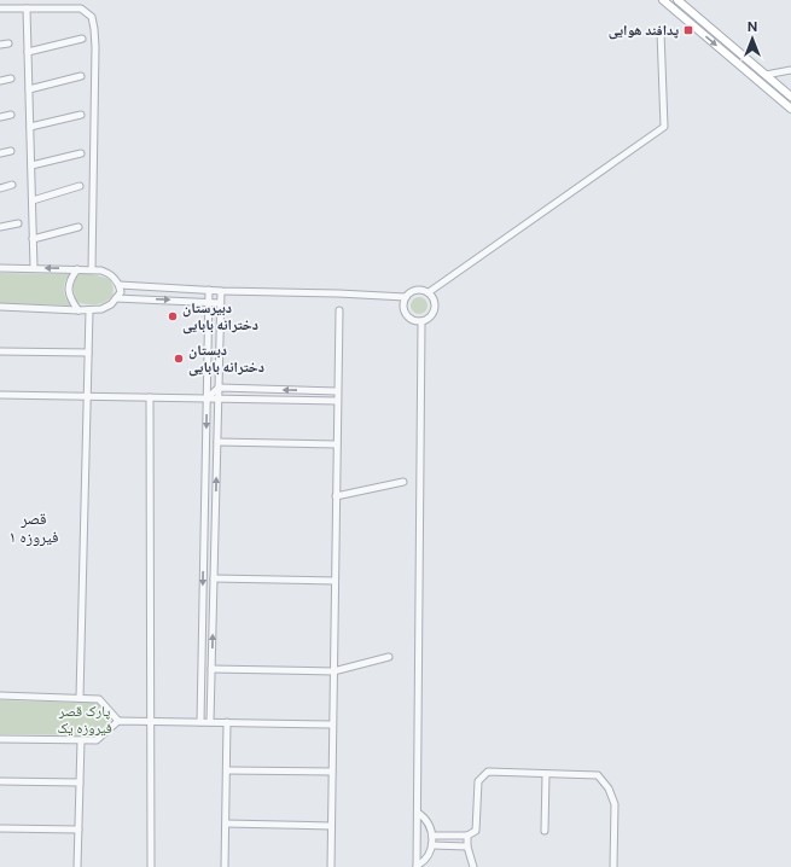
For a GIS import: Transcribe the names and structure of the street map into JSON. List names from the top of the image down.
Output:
{
  "districts": ["قصر فیروزه ۱"],
  "parks": ["پارک قصر فیروزه یک"],
  "places": {
    "transit": ["پدافند هوایی"],
    "other": ["دبیرستان دخترانه بابایی", "دبستان دخترانه بابایی"]
  },
  "north": "top"
}
